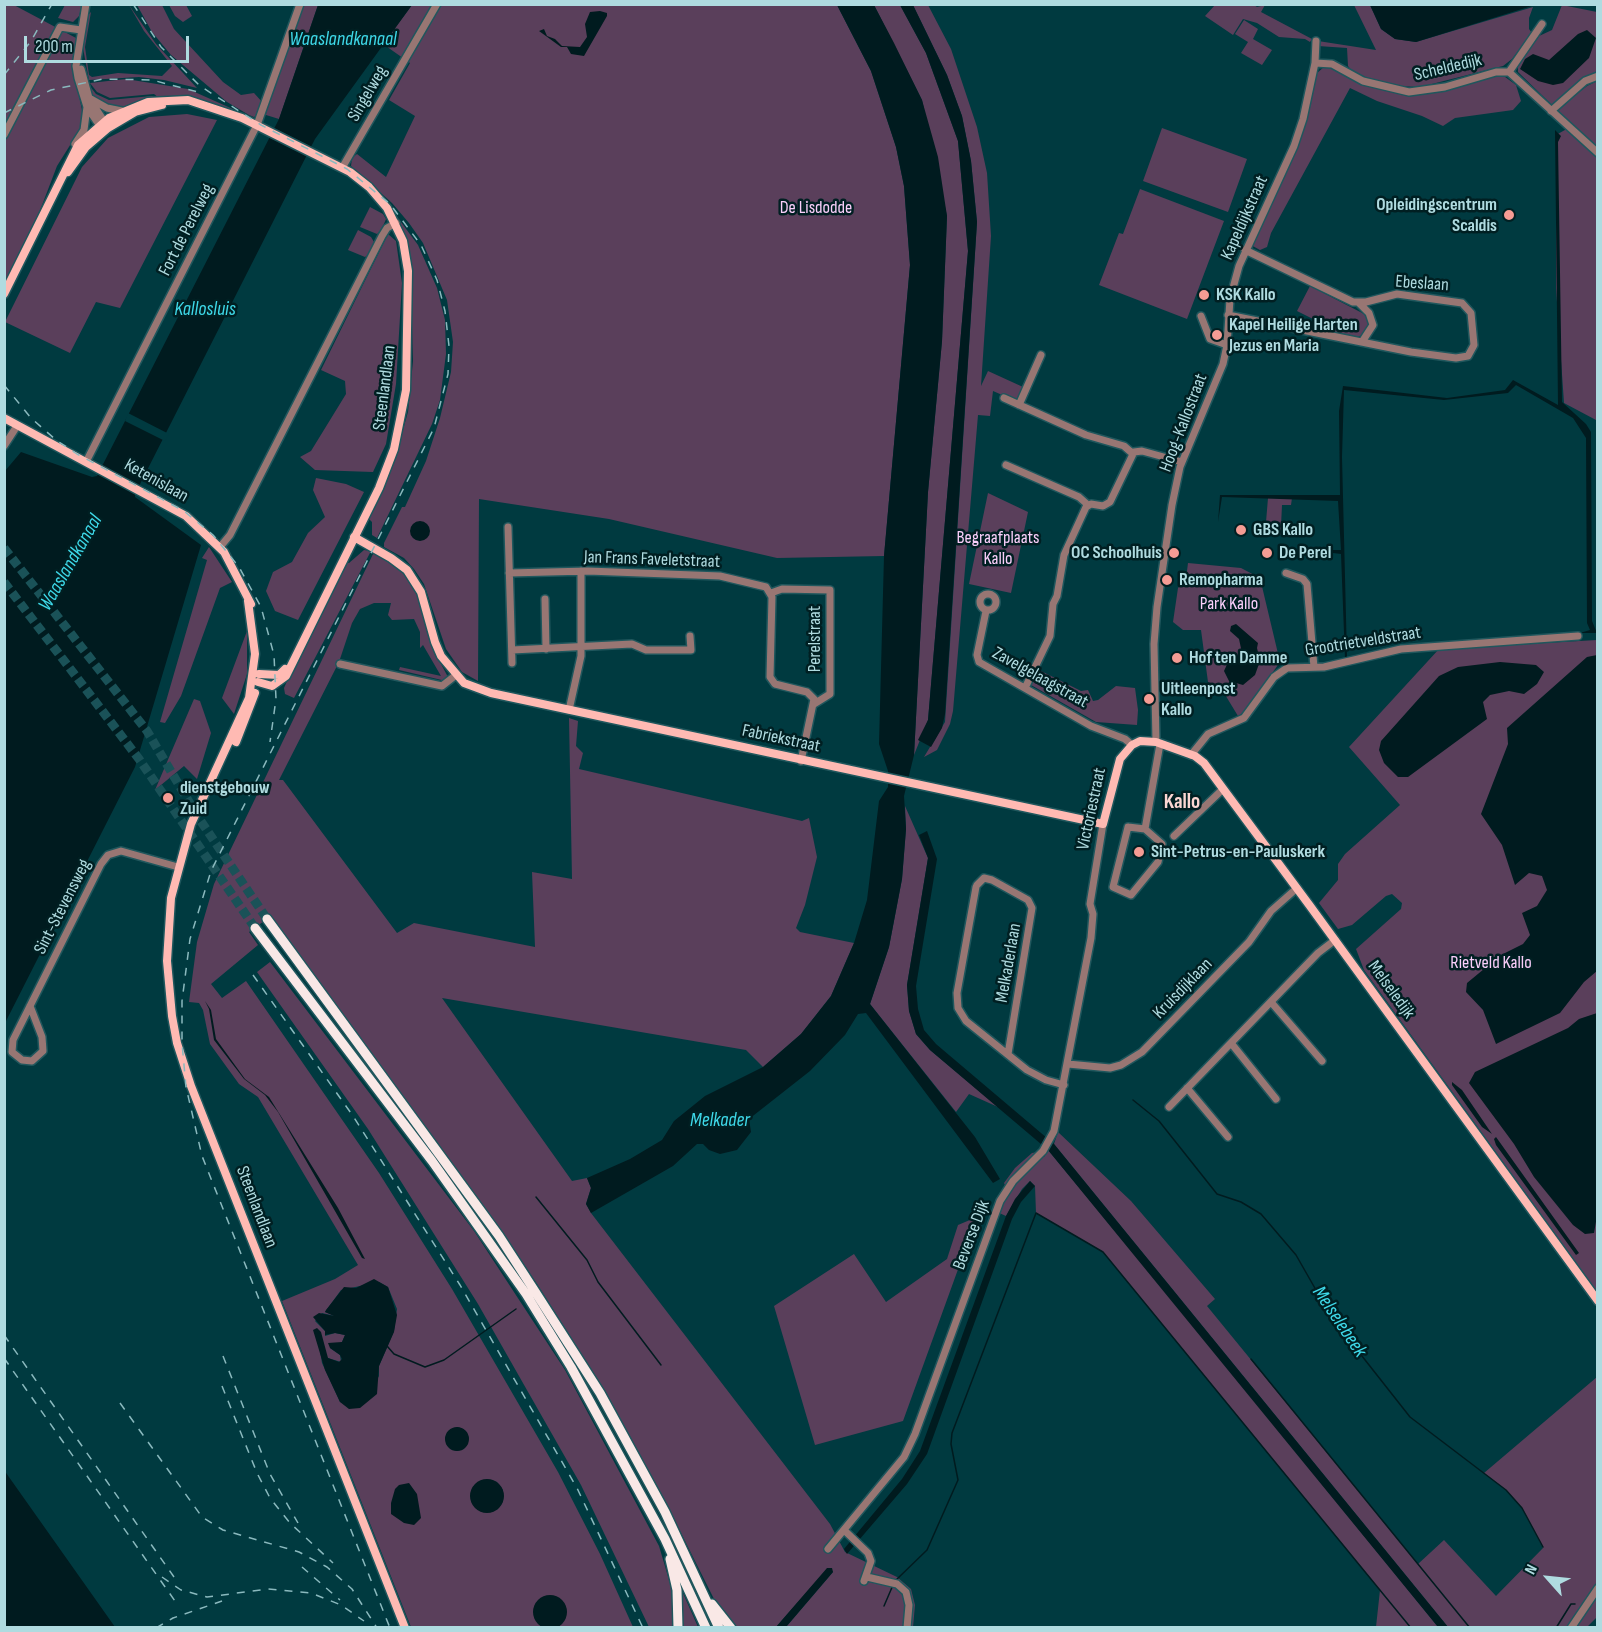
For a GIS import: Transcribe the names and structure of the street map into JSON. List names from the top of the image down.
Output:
{
  "streets": {
    "main road": [
      "Steenlandlaan",
      "Ketenislaan",
      "Fabriekstraat",
      "Victoriestraat",
      "Melseledijk"
    ],
    "street": [
      "Scheldedijk",
      "Singelweg",
      "Kapeldijkstraat",
      "Fort de Perelweg",
      "Ebeslaan",
      "Hoog-Kallostraat",
      "Jan Frans Faveletstraat",
      "Perelstraat",
      "Grootrietveldstraat",
      "Zavelgelaagstraat",
      "Sint-Stevensweg",
      "Melkaderlaan",
      "Kruisdijklaan",
      "Beverse Dijk"
    ]
  },
  "crossings": [
    ["Scheldedijk", "Kapeldijkstraat"],
    ["Singelweg", "Steenlandlaan"],
    ["Kapeldijkstraat", "Ebeslaan"],
    ["Kapeldijkstraat", "Hoog-Kallostraat"],
    ["Fort de Perelweg", "Steenlandlaan"],
    ["Fort de Perelweg", "Ketenislaan"],
    ["Steenlandlaan", "Ketenislaan"],
    ["Steenlandlaan", "Fabriekstraat"],
    ["Steenlandlaan", "Sint-Stevensweg"],
    ["Hoog-Kallostraat", "Melseledijk"],
    ["Jan Frans Faveletstraat", "Perelstraat"],
    ["Grootrietveldstraat", "Melseledijk"],
    ["Zavelgelaagstraat", "Victoriestraat"],
    ["Fabriekstraat", "Victoriestraat"],
    ["Victoriestraat", "Beverse Dijk"],
    ["Melkaderlaan", "Beverse Dijk"],
    ["Kruisdijklaan", "Melseledijk"],
    ["Kruisdijklaan", "Beverse Dijk"]
  ],
  "districts": ["Kallo"],
  "water": [
    "Waaslandkanaal",
    "Kallosluis",
    "Melkader",
    "Melselebeek"
  ],
  "parks": [
    "De Lisdodde",
    "Begraafplaats Kallo",
    "Park Kallo",
    "Rietveld Kallo"
  ],
  "places": [
    "Opleidingscentrum Scaldis",
    "KSK Kallo",
    "Kapel Heilige Harten Jezus en Maria",
    "GBS Kallo",
    "OC Schoolhuis",
    "De Perel",
    "Remopharma",
    "Hof ten Damme",
    "Uitleenpost Kallo",
    "dienstgebouw Zuid",
    "Sint-Petrus-en-Pauluskerk"
  ],
  "scale_bar": "200 m",
  "north": "top left"
}
